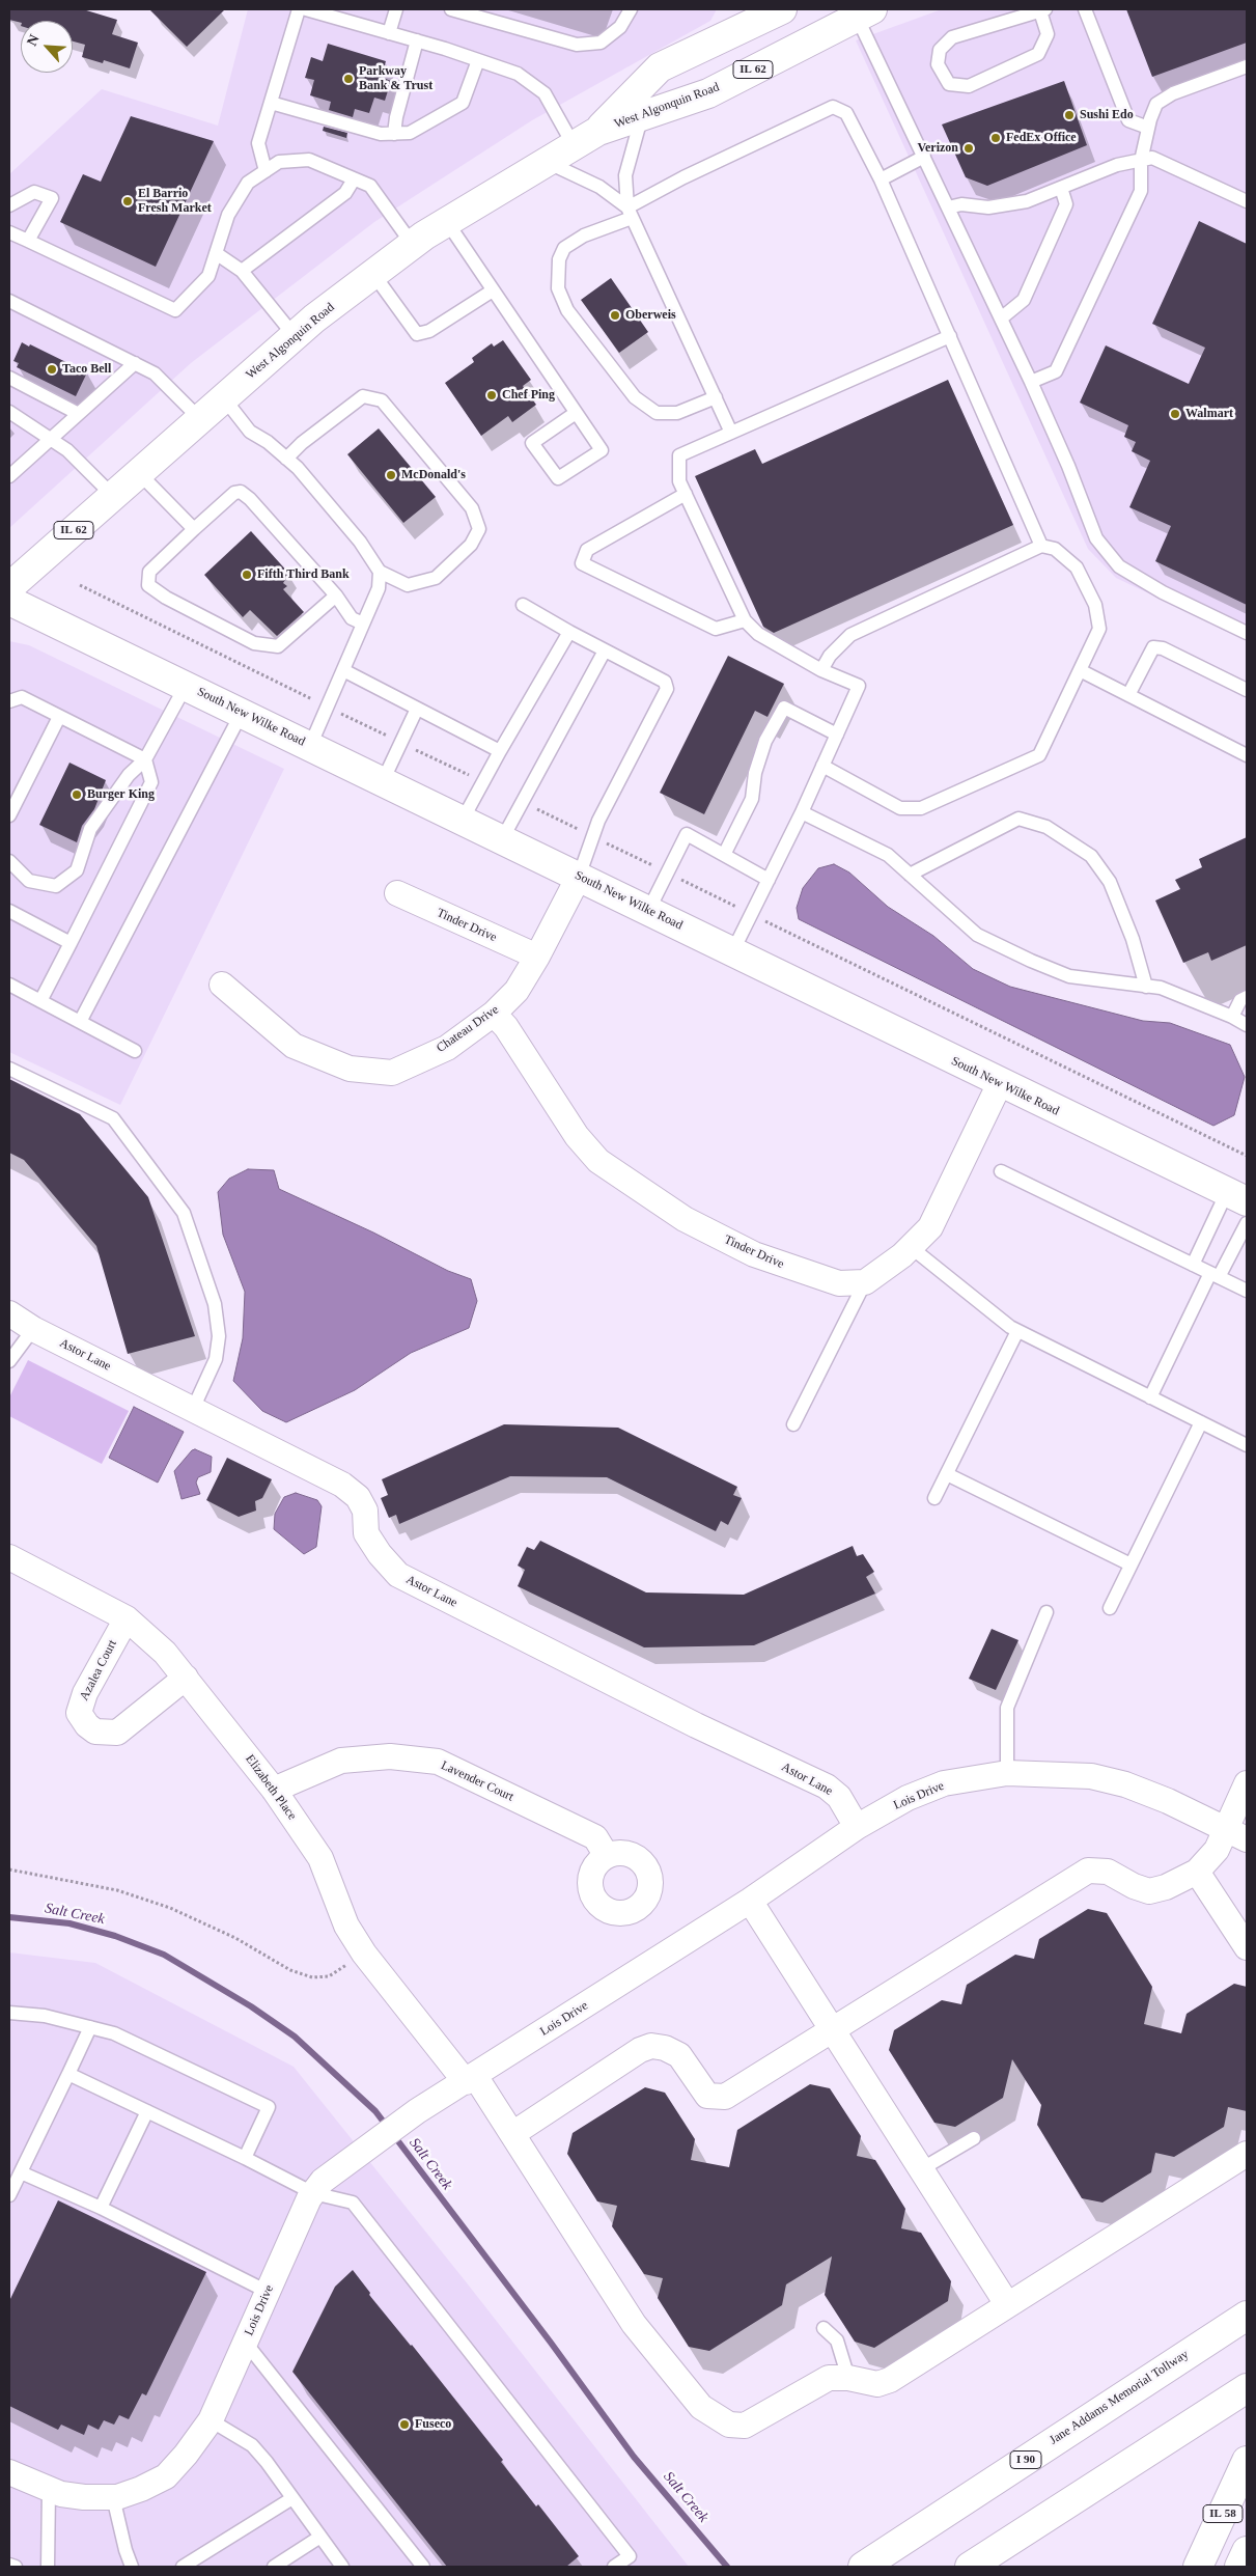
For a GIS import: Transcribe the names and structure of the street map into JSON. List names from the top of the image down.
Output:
{
  "streets": {
    "main road": [
      "IL 62",
      "West Algonquin Road",
      "South New Wilke Road",
      "Jane Addams Memorial Tollway",
      "I 90",
      "IL 58"
    ],
    "street": [
      "Tinder Drive",
      "Chateau Drive",
      "Astor Lane",
      "Azalea Court",
      "Lavender Court",
      "Elizabeth Place",
      "Lois Drive"
    ]
  },
  "crossings": [
    ["South New Wilke Road", "Chateau Drive"],
    ["Tinder Drive", "Chateau Drive"],
    ["Astor Lane", "Lois Drive"],
    ["Azalea Court", "Elizabeth Place"],
    ["Lavender Court", "Elizabeth Place"],
    ["Elizabeth Place", "Lois Drive"]
  ],
  "water": ["Salt Creek"],
  "places": [
    "Parkway Bank & Trust",
    "Sushi Edo",
    "FedEx Office",
    "Verizon",
    "El Barrio Fresh Market",
    "Oberweis",
    "Taco Bell",
    "Chef Ping",
    "Walmart",
    "McDonald's",
    "Fifth Third Bank",
    "Burger King",
    "Fuseco"
  ],
  "north": "top left"
}
